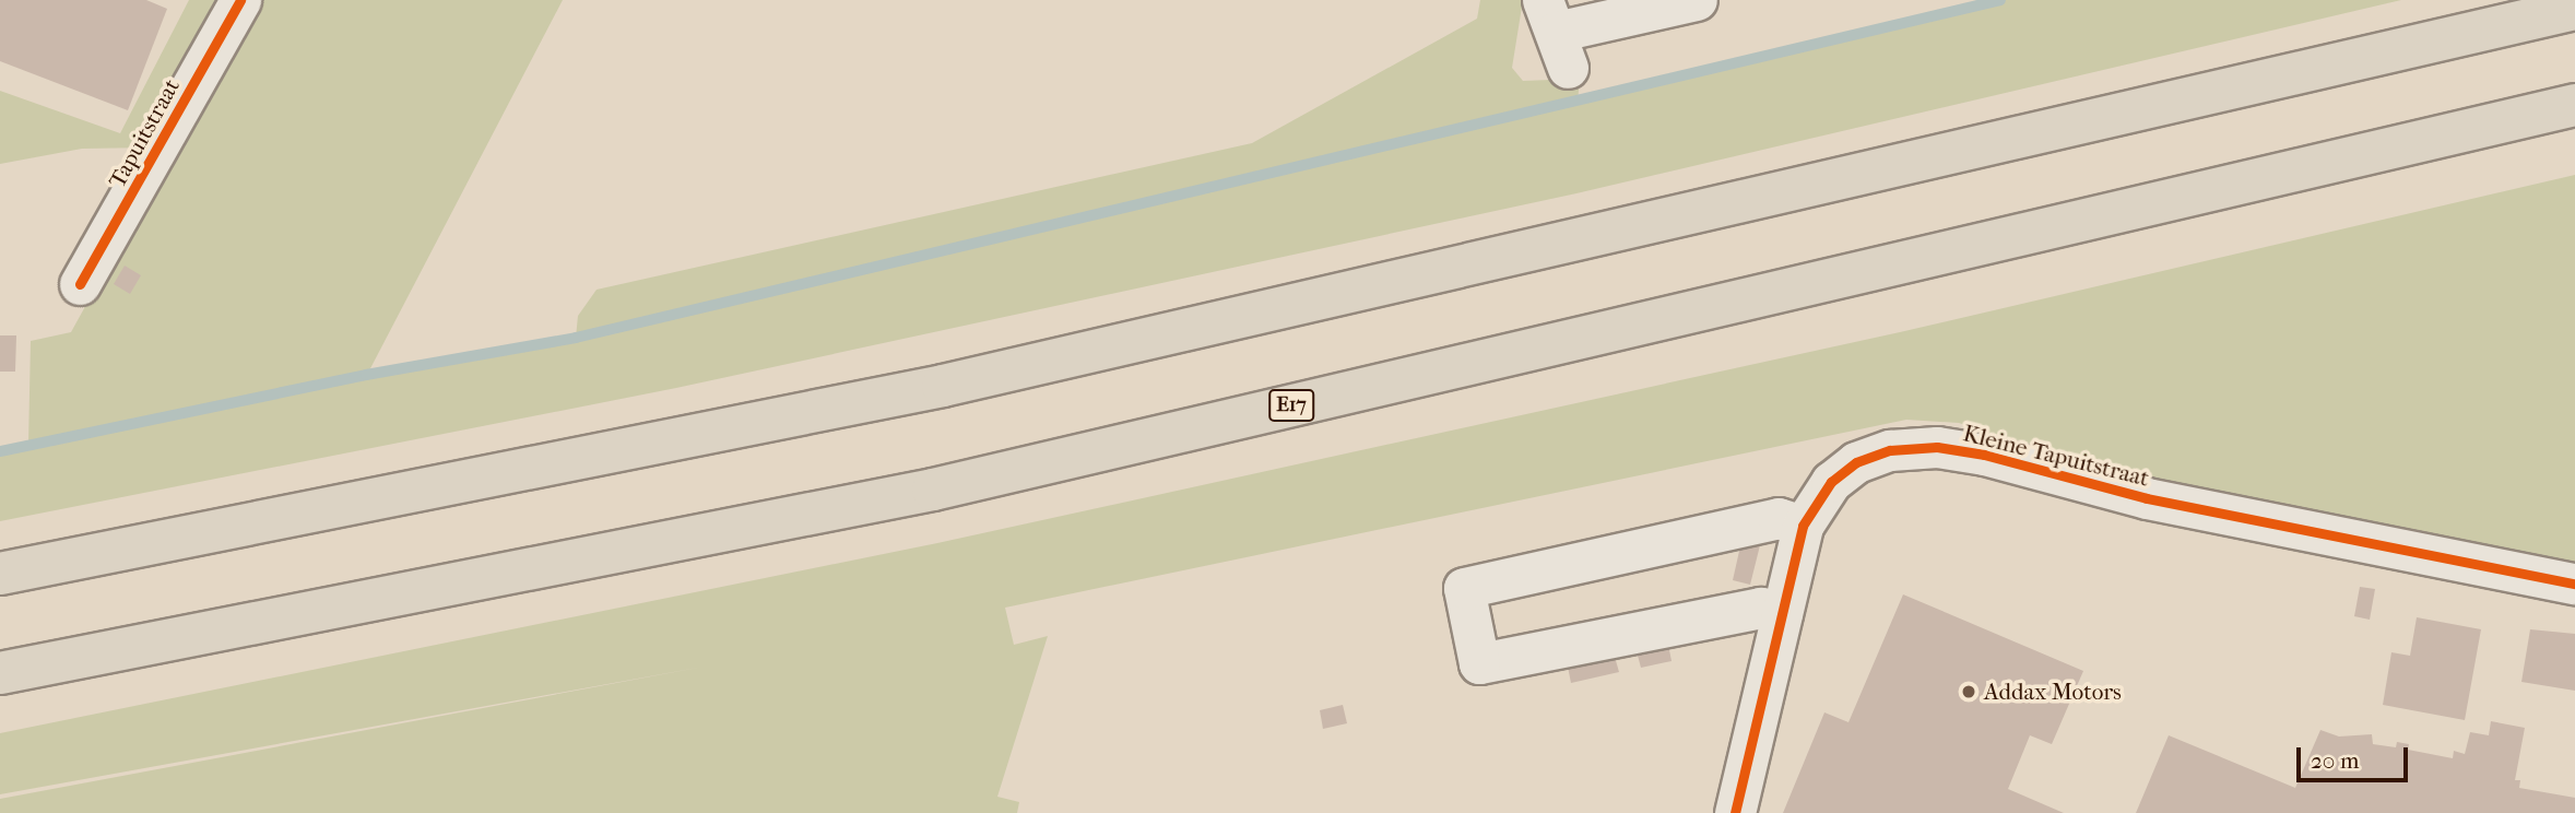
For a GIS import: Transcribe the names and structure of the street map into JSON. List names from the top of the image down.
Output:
{
  "streets": {
    "highway": ["E17"],
    "street": ["Tapuitstraat", "Kleine Tapuitstraat"]
  },
  "places": ["Addax Motors"],
  "scale_bar": "20 m"
}
